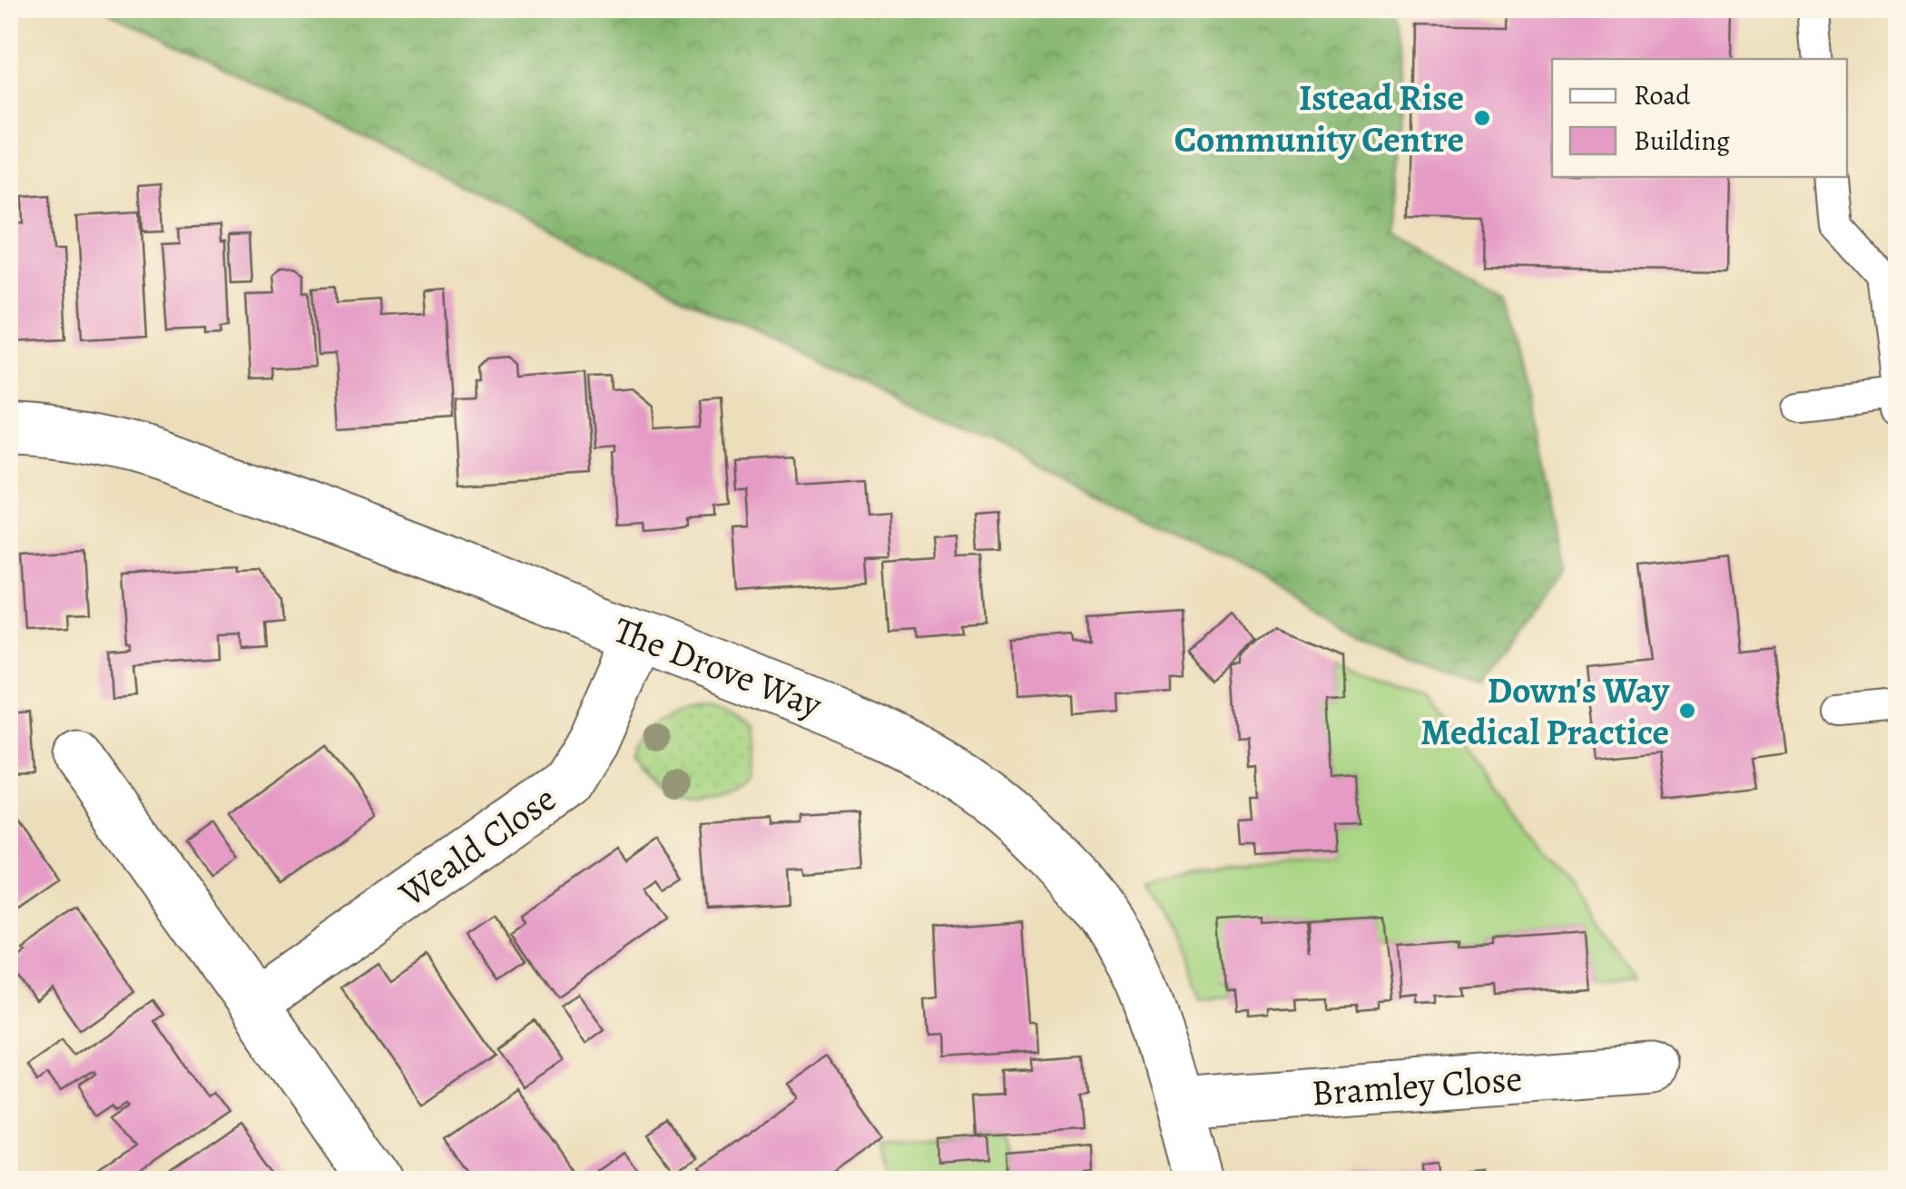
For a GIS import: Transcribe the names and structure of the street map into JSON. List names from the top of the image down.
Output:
{
  "streets": {
    "street": ["The Drove Way", "Weald Close", "Bramley Close"]
  },
  "crossings": [
    ["The Drove Way", "Weald Close"],
    ["The Drove Way", "Bramley Close"]
  ],
  "places": ["Istead Rise Community Centre", "Down's Way Medical Practice"],
  "legend": ["Road", "Building"]
}
